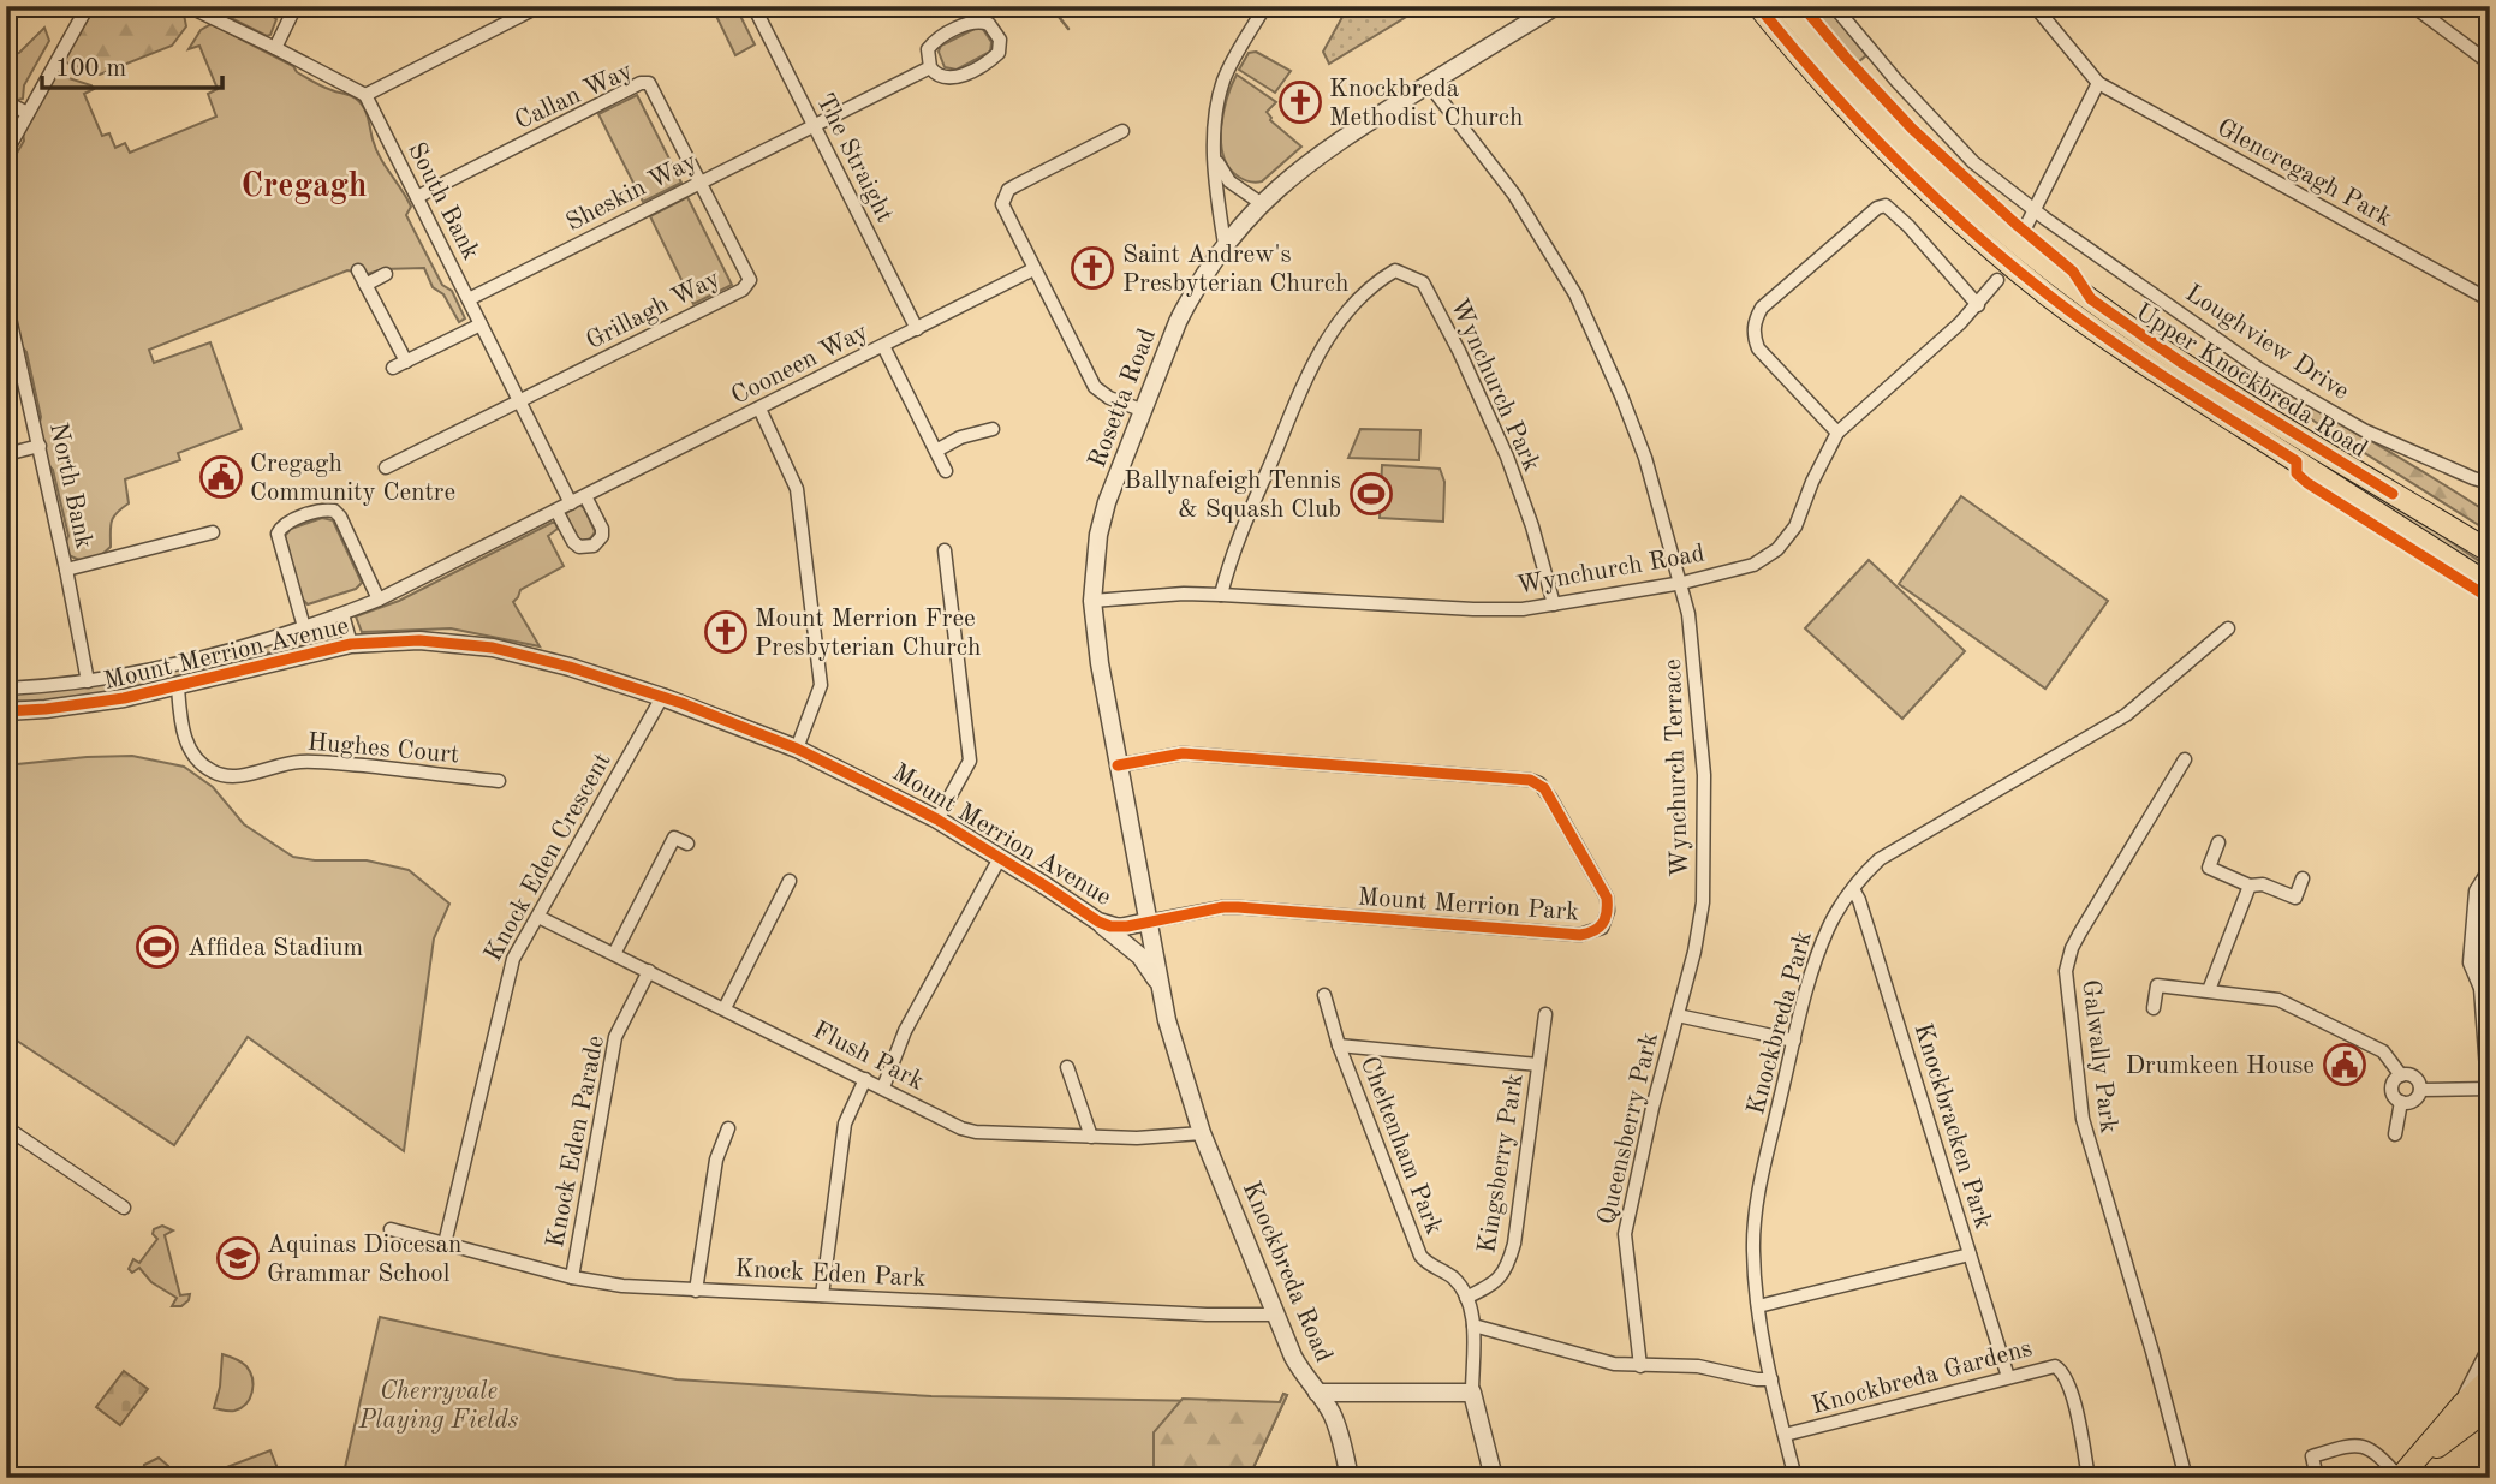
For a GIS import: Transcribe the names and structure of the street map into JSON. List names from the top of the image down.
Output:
{
  "streets": {
    "main road": ["Upper Knockbreda Road"],
    "street": [
      "Callan Way",
      "The Straight",
      "Glencregagh Park",
      "Sheskin Way",
      "South Bank",
      "Grillagh Way",
      "Loughview Drive",
      "Cooneen Way",
      "Wynchurch Park",
      "Rosetta Road",
      "North Bank",
      "Wynchurch Road",
      "Mount Merrion Avenue",
      "Hughes Court",
      "Wynchurch Terrace",
      "Knock Eden Crescent",
      "Mount Merrion Park",
      "Knockbreda Park",
      "Flush Park",
      "Galwally Park",
      "Knockbracken Park",
      "Queensberry Park",
      "Knock Eden Parade",
      "Cheltenham Park",
      "Kingsberry Park",
      "Knockbreda Road",
      "Knock Eden Park",
      "Knockbreda Gardens"
    ]
  },
  "crossings": [
    ["Callan Way", "Sheskin Way"],
    ["Callan Way", "South Bank"],
    ["Callan Way", "Grillagh Way"],
    ["The Straight", "Sheskin Way"],
    ["The Straight", "Cooneen Way"],
    ["Glencregagh Park", "Wynchurch Road"],
    ["Sheskin Way", "South Bank"],
    ["Sheskin Way", "Grillagh Way"],
    ["South Bank", "Grillagh Way"],
    ["South Bank", "Cooneen Way"],
    ["Loughview Drive", "Wynchurch Road"],
    ["Cooneen Way", "Mount Merrion Avenue"],
    ["Upper Knockbreda Road", "Wynchurch Road"],
    ["Wynchurch Park", "Wynchurch Road"],
    ["Rosetta Road", "Wynchurch Road"],
    ["Rosetta Road", "Mount Merrion Avenue"],
    ["Rosetta Road", "Wynchurch Terrace"],
    ["Rosetta Road", "Mount Merrion Park"],
    ["Rosetta Road", "Knockbreda Road"],
    ["North Bank", "Mount Merrion Avenue"],
    ["Wynchurch Road", "Wynchurch Terrace"],
    ["Mount Merrion Avenue", "Hughes Court"],
    ["Mount Merrion Avenue", "Knock Eden Crescent"],
    ["Mount Merrion Avenue", "Mount Merrion Park"],
    ["Wynchurch Terrace", "Queensberry Park"],
    ["Knock Eden Crescent", "Flush Park"],
    ["Knock Eden Crescent", "Knock Eden Park"],
    ["Knockbreda Park", "Knockbracken Park"],
    ["Knockbreda Park", "Knockbreda Gardens"],
    ["Flush Park", "Knock Eden Parade"],
    ["Flush Park", "Knockbreda Road"],
    ["Knockbracken Park", "Knockbreda Gardens"],
    ["Knock Eden Parade", "Knock Eden Park"],
    ["Cheltenham Park", "Kingsberry Park"],
    ["Knockbreda Road", "Knock Eden Park"]
  ],
  "districts": ["Cregagh"],
  "parks": ["Cherryvale Playing Fields"],
  "places": {
    "church": ["Knockbreda Methodist Church", "Saint Andrew's Presbyterian Church", "Mount Merrion Free Presbyterian Church"],
    "public building": ["Cregagh Community Centre", "Drumkeen House"],
    "sports": ["Ballynafeigh Tennis & Squash Club", "Affidea Stadium"],
    "school or university": ["Aquinas Diocesan Grammar School"]
  },
  "scale_bar": "100 m"
}
